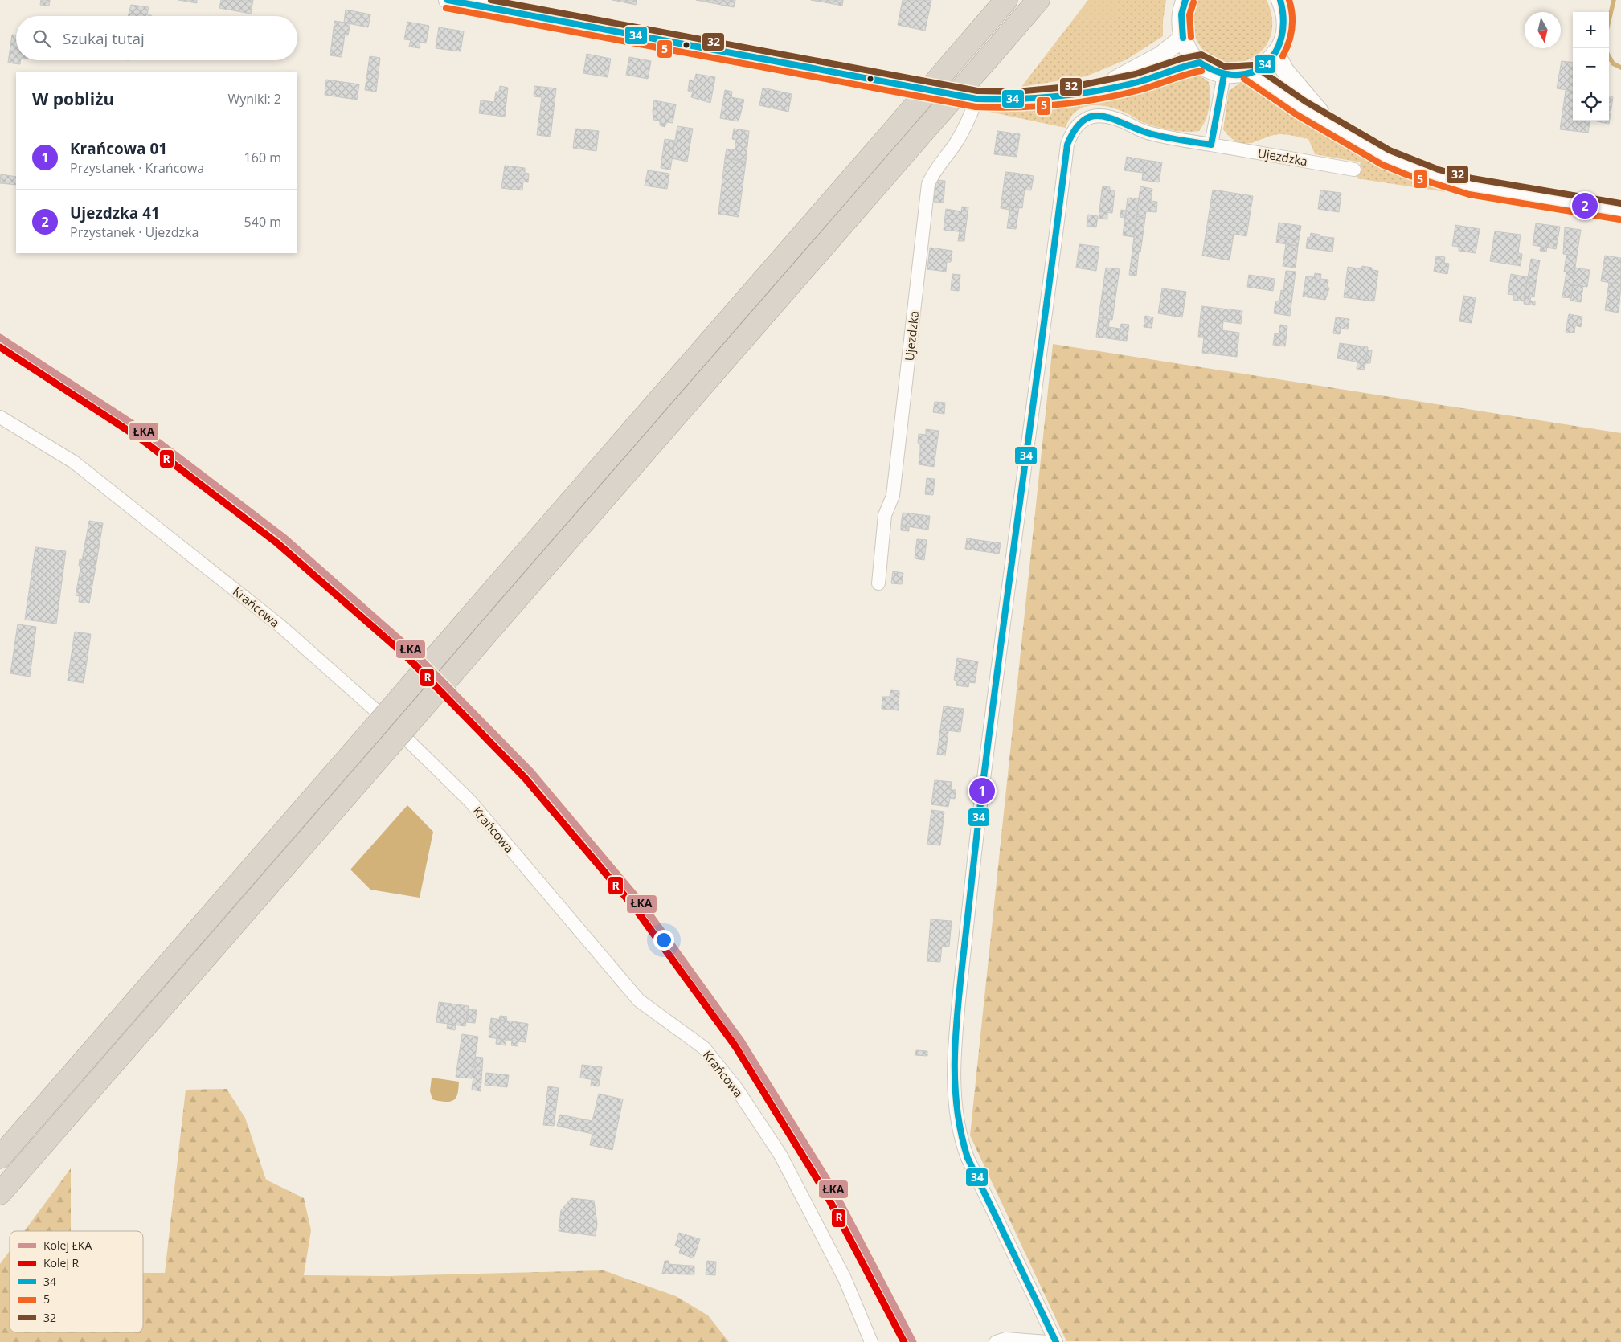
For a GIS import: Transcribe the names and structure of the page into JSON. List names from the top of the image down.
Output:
{
  "streets": {
    "street": ["Ujezdzka", "Krańcowa"]
  },
  "lines": [
    "transit line 34",
    "transit line 5",
    "transit line 32",
    "rail line ŁKA",
    "rail line R"
  ],
  "legend": [
    "Kolej ŁKA",
    "Kolej R",
    "34",
    "5",
    "32"
  ],
  "north": "bottom",
  "page": {
    "map_buttons": ["+", "−"],
    "search": "Szukaj tutaj",
    "heading": ["W pobliżu", "Wyniki: 2"],
    "list": [
      {
        "mark": "1",
        "name": "Krańcowa 01",
        "note": "Przystanek · Krańcowa",
        "value": "160 m"
      },
      {
        "mark": "2",
        "name": "Ujezdzka 41",
        "note": "Przystanek · Ujezdzka",
        "value": "540 m"
      }
    ],
    "pins": ["2", "1"]
  }
}
